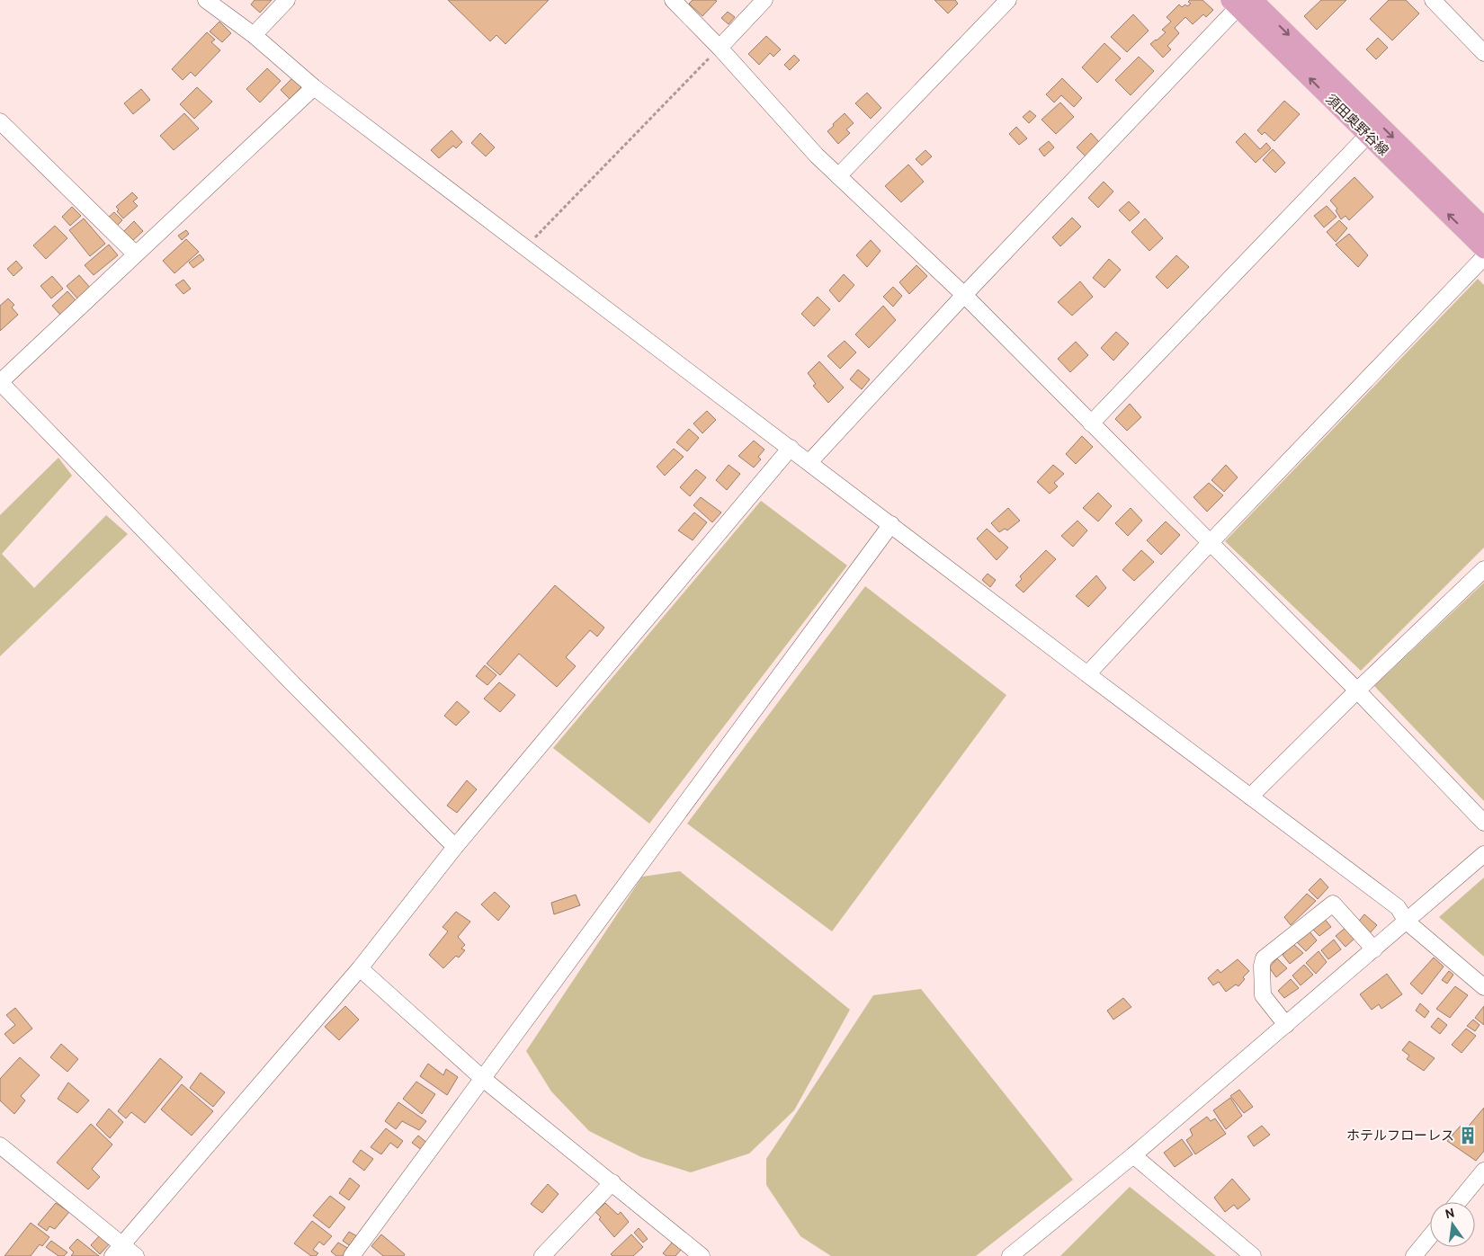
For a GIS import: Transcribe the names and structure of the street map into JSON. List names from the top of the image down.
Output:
{
  "streets": {
    "main road": ["須田奥野谷線"]
  },
  "places": {
    "building": ["ホテルフローレス"]
  },
  "north": "top"
}
